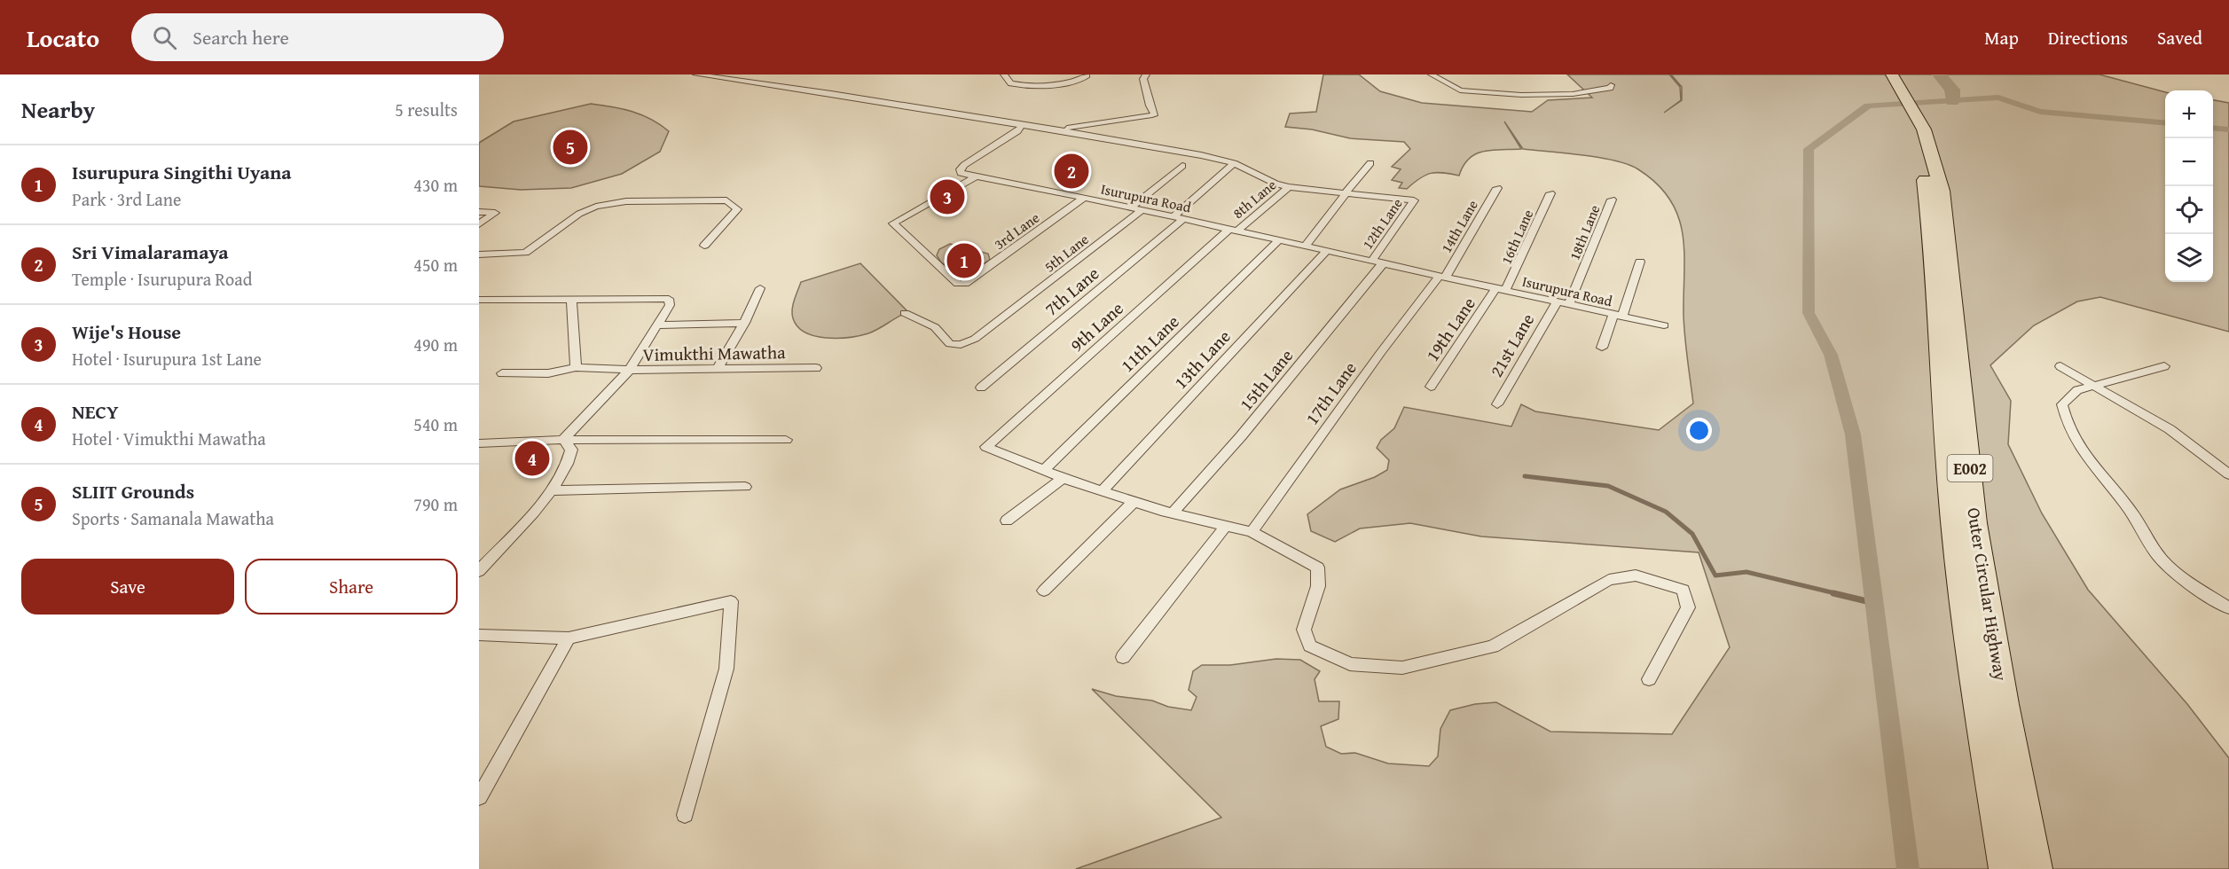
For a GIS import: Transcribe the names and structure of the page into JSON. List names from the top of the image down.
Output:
{
  "streets": {
    "highway": ["E002", "Outer Circular Highway"],
    "street": [
      "Isurupura Road",
      "8th Lane",
      "12th Lane",
      "14th Lane",
      "3rd Lane",
      "18th Lane",
      "16th Lane",
      "5th Lane",
      "7th Lane",
      "9th Lane",
      "19th Lane",
      "11th Lane",
      "21st Lane",
      "Vimukthi Mawatha",
      "13th Lane",
      "15th Lane",
      "17th Lane"
    ]
  },
  "crossings": [
    ["Isurupura Road", "8th Lane"],
    ["Isurupura Road", "12th Lane"],
    ["Isurupura Road", "14th Lane"],
    ["Isurupura Road", "3rd Lane"],
    ["Isurupura Road", "18th Lane"],
    ["Isurupura Road", "16th Lane"],
    ["Isurupura Road", "5th Lane"],
    ["Isurupura Road", "7th Lane"],
    ["Isurupura Road", "9th Lane"],
    ["Isurupura Road", "19th Lane"],
    ["Isurupura Road", "11th Lane"],
    ["Isurupura Road", "21st Lane"],
    ["Isurupura Road", "13th Lane"],
    ["Isurupura Road", "15th Lane"],
    ["Isurupura Road", "17th Lane"],
    ["8th Lane", "9th Lane"],
    ["12th Lane", "15th Lane"],
    ["14th Lane", "17th Lane"],
    ["16th Lane", "19th Lane"],
    ["9th Lane", "11th Lane"]
  ],
  "page": {
    "header": "Locato",
    "search": "Search here",
    "nav": ["Map", "Directions", "Saved"],
    "heading": ["Nearby", "5 results"],
    "map_buttons": ["+", "−"],
    "pins": [
      "5",
      "2",
      "3",
      "1",
      "4"
    ],
    "list": [
      {
        "mark": "1",
        "name": "Isurupura Singithi Uyana",
        "note": "Park · 3rd Lane",
        "value": "430 m"
      },
      {
        "mark": "2",
        "name": "Sri Vimalaramaya",
        "note": "Temple · Isurupura Road",
        "value": "450 m"
      },
      {
        "mark": "3",
        "name": "Wije's House",
        "note": "Hotel · Isurupura 1st Lane",
        "value": "490 m"
      },
      {
        "mark": "4",
        "name": "NECY",
        "note": "Hotel · Vimukthi Mawatha",
        "value": "540 m"
      },
      {
        "mark": "5",
        "name": "SLIIT Grounds",
        "note": "Sports · Samanala Mawatha",
        "value": "790 m"
      }
    ],
    "buttons": ["Save", "Share"]
  }
}
